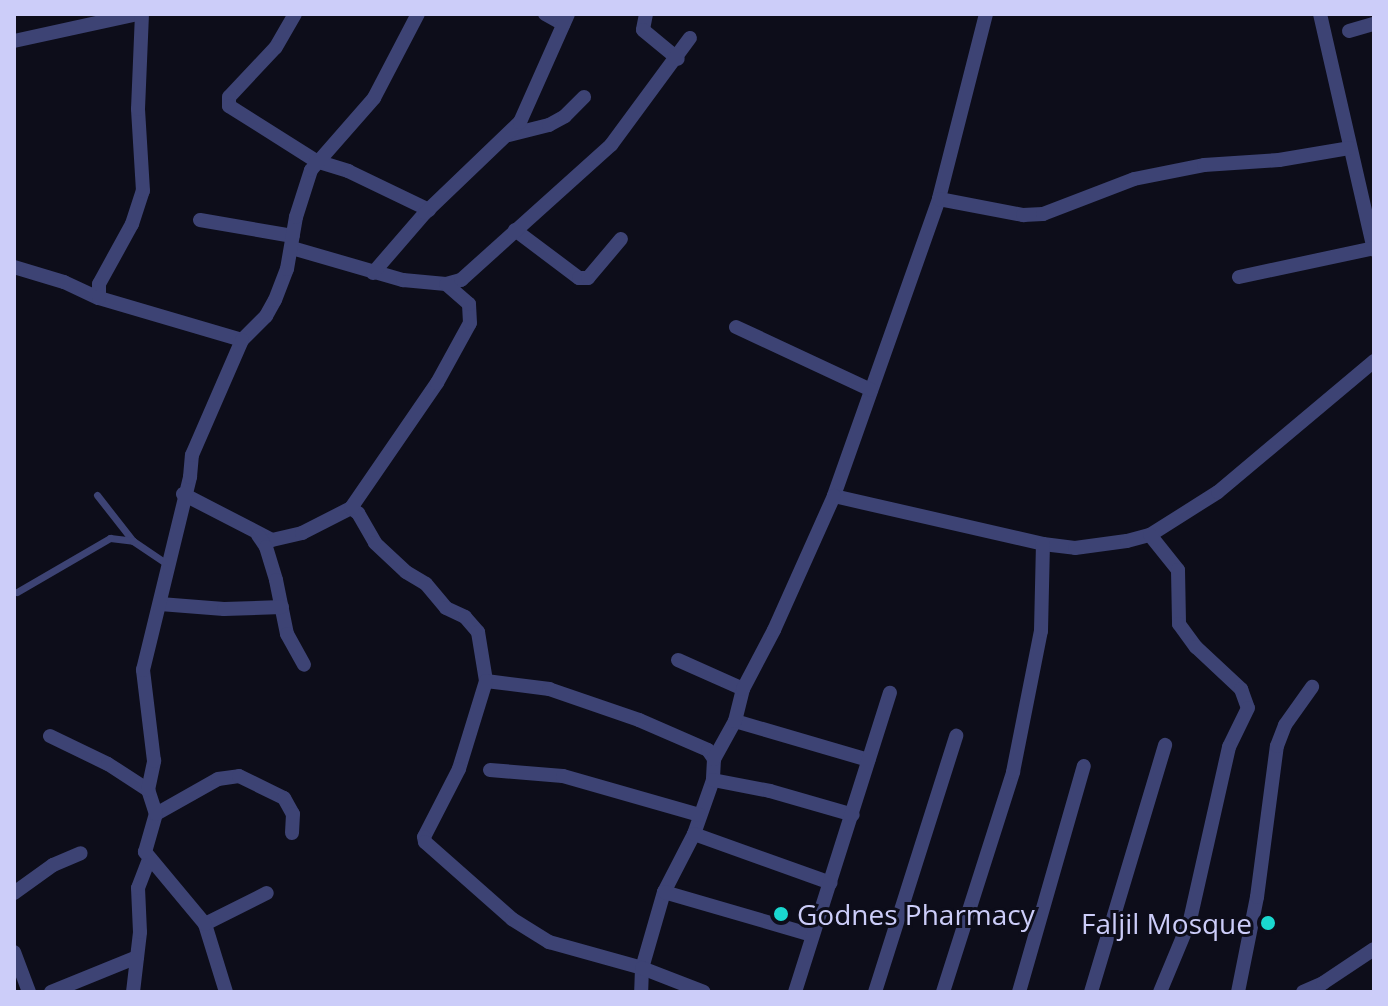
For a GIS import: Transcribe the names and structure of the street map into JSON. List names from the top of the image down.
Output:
{
  "places": ["Godnes Pharmacy", "Faljil Mosque"]
}
